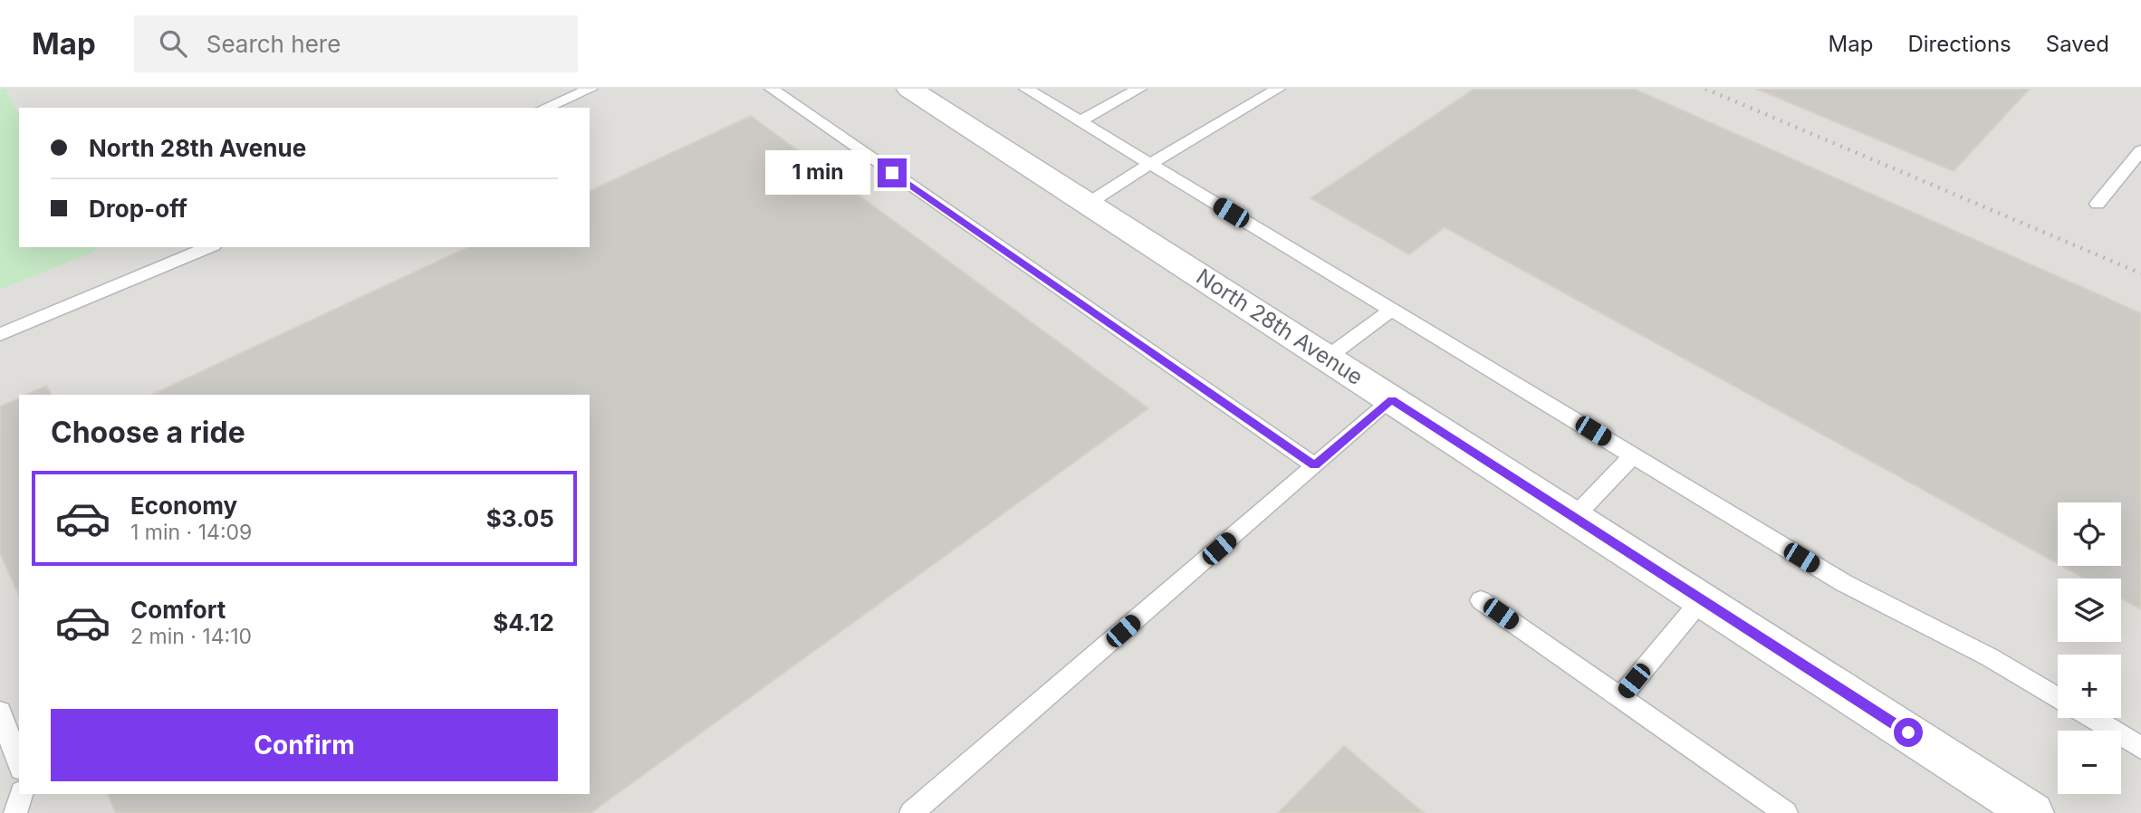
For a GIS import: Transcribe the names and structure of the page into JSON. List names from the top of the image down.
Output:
{
  "streets": {
    "street": ["North 28th Avenue"]
  },
  "page": {
    "header": "Map",
    "search": "Search here",
    "nav": ["Map", "Directions", "Saved"],
    "banner": ["North 28th Avenue", "Drop-off"],
    "bubble": "1 min",
    "heading": "Choose a ride",
    "list": [
      {
        "name": "Economy",
        "note": "1 min · 14:09",
        "value": "$3.05"
      },
      {
        "name": "Comfort",
        "note": "2 min · 14:10",
        "value": "$4.12"
      }
    ],
    "map_buttons": ["+", "−"],
    "buttons": "Confirm"
  }
}
